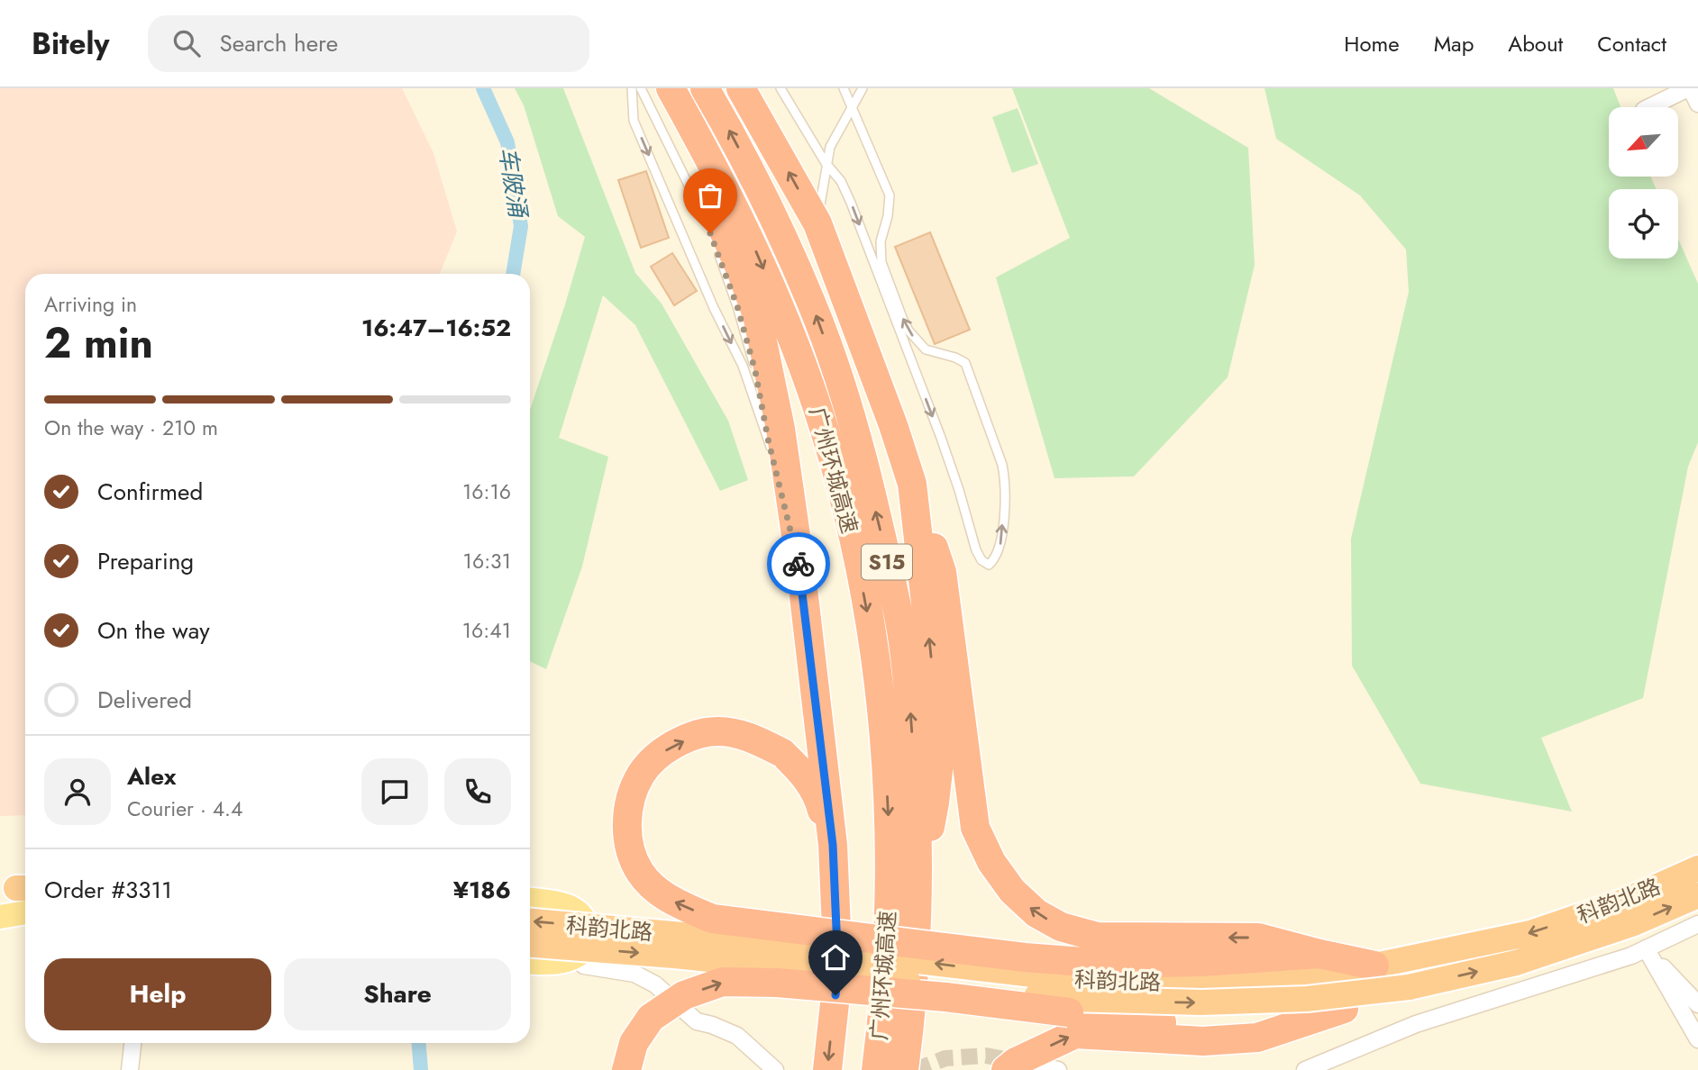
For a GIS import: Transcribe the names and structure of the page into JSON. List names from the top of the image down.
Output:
{
  "streets": {
    "highway": ["广州环城高速", "S15", "科韵北路"]
  },
  "water": ["车陂涌"],
  "north": "bottom left",
  "page": {
    "header": "Bitely",
    "search": "Search here",
    "nav": [
      "Home",
      "Map",
      "About",
      "Contact"
    ],
    "heading": ["2 min", "Arriving in", "16:47–16:52"],
    "panel": [
      "Alex",
      "Courier · 4.4",
      "Order #3311",
      "¥186"
    ],
    "bar": "On the way · 210 m",
    "list": [
      ["Confirmed", "16:16"],
      ["Preparing", "16:31"],
      ["On the way", "16:41"],
      "Delivered"
    ],
    "buttons": ["Help", "Share"]
  }
}
